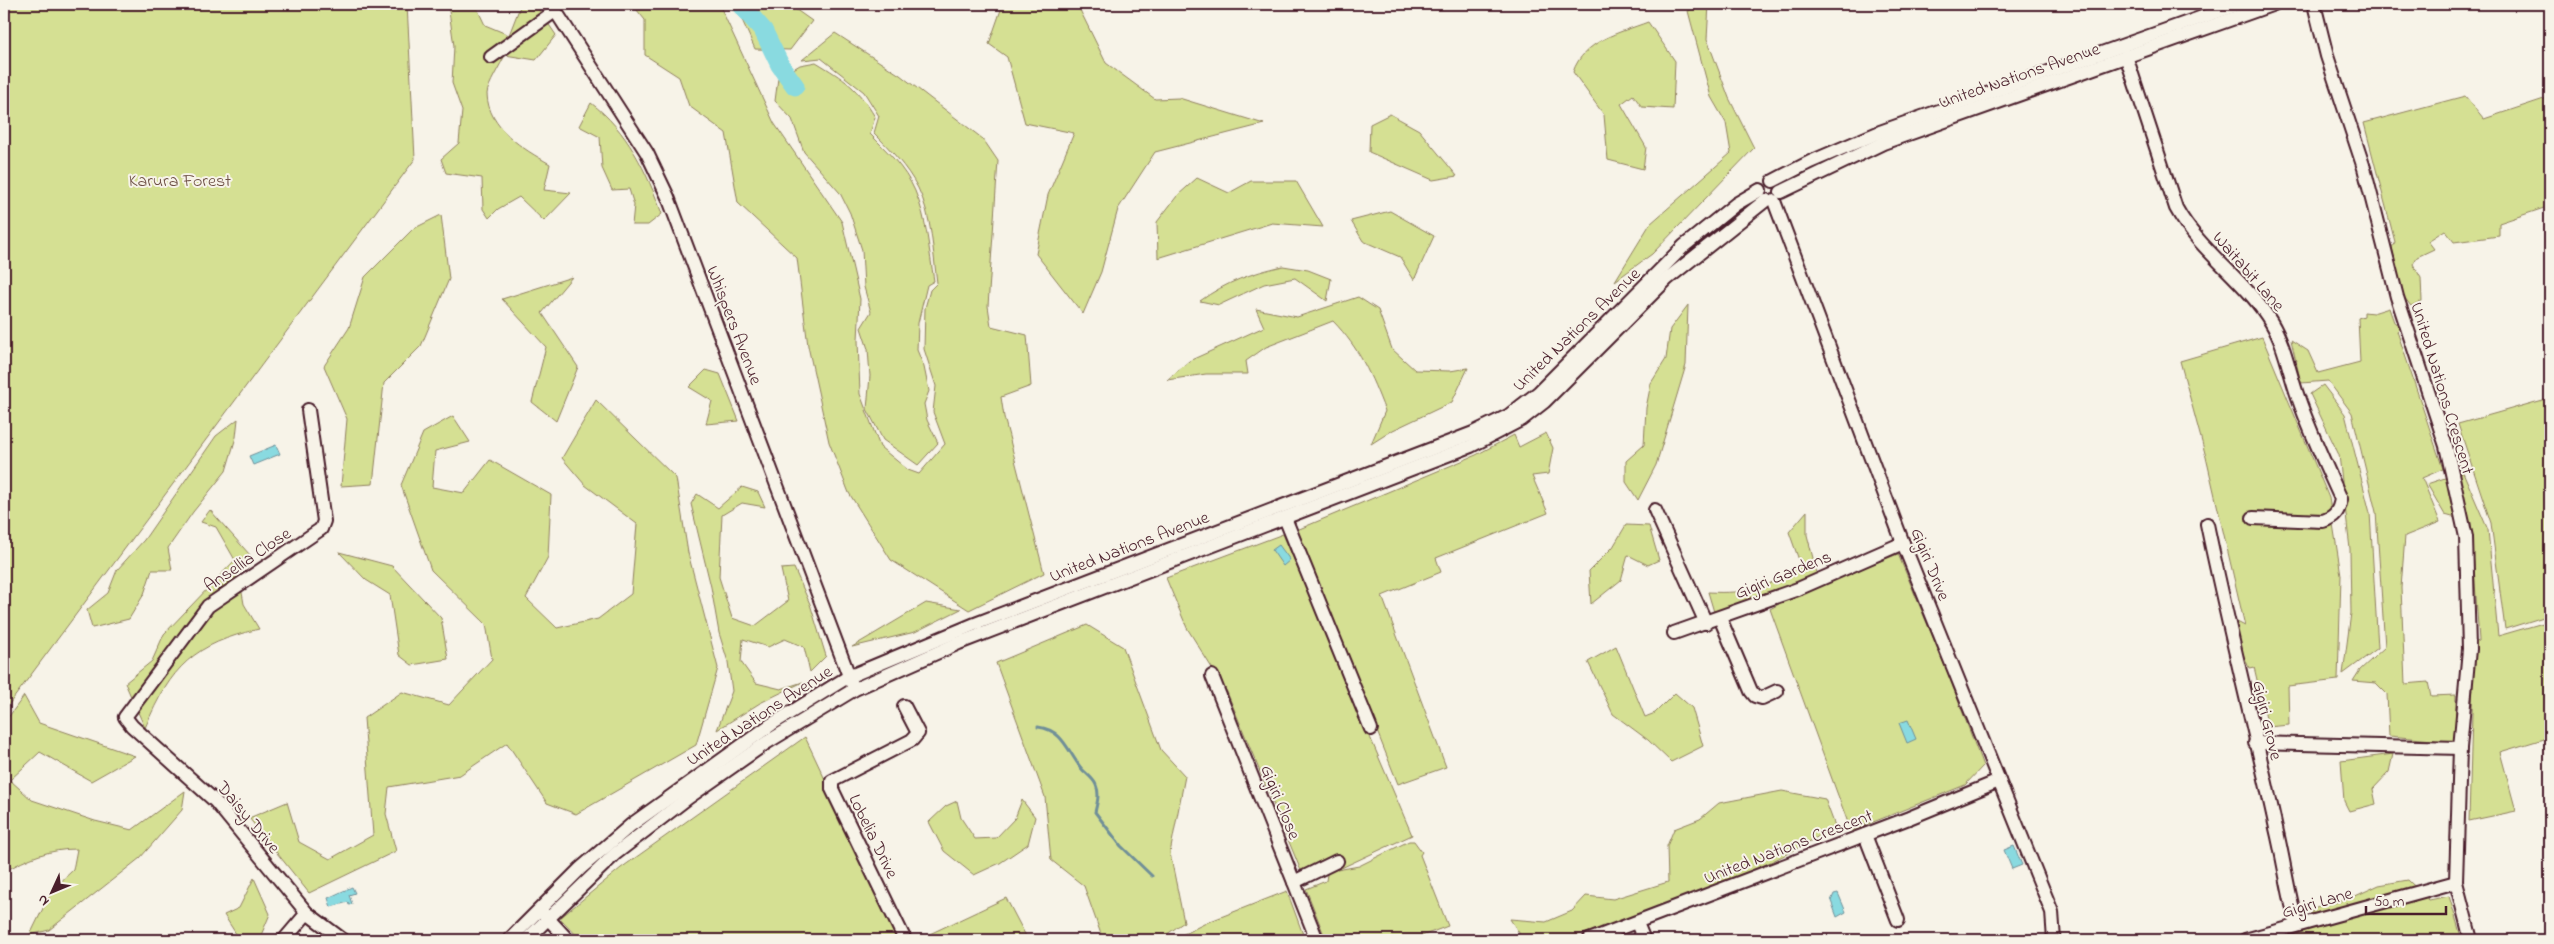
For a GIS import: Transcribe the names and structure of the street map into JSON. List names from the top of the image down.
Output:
{
  "streets": {
    "street": [
      "United Nations Avenue",
      "Waitabit Lane",
      "Whispers Avenue",
      "United Nations Crescent",
      "Ansellia Close",
      "Gigiri Drive",
      "Gigiri Gardens",
      "Gigiri Grove",
      "Gigiri Close",
      "Daisy Drive",
      "Lobelia Drive",
      "Gigiri Lane"
    ]
  },
  "crossings": [
    ["United Nations Avenue", "Waitabit Lane"],
    ["United Nations Avenue", "Whispers Avenue"],
    ["United Nations Avenue", "Gigiri Drive"],
    ["United Nations Crescent", "Gigiri Drive"],
    ["United Nations Crescent", "Gigiri Lane"],
    ["Ansellia Close", "Daisy Drive"],
    ["Gigiri Drive", "Gigiri Gardens"],
    ["Gigiri Grove", "Gigiri Lane"]
  ],
  "parks": ["Karura Forest"],
  "scale_bar": "50 m",
  "north": "bottom left"
}
